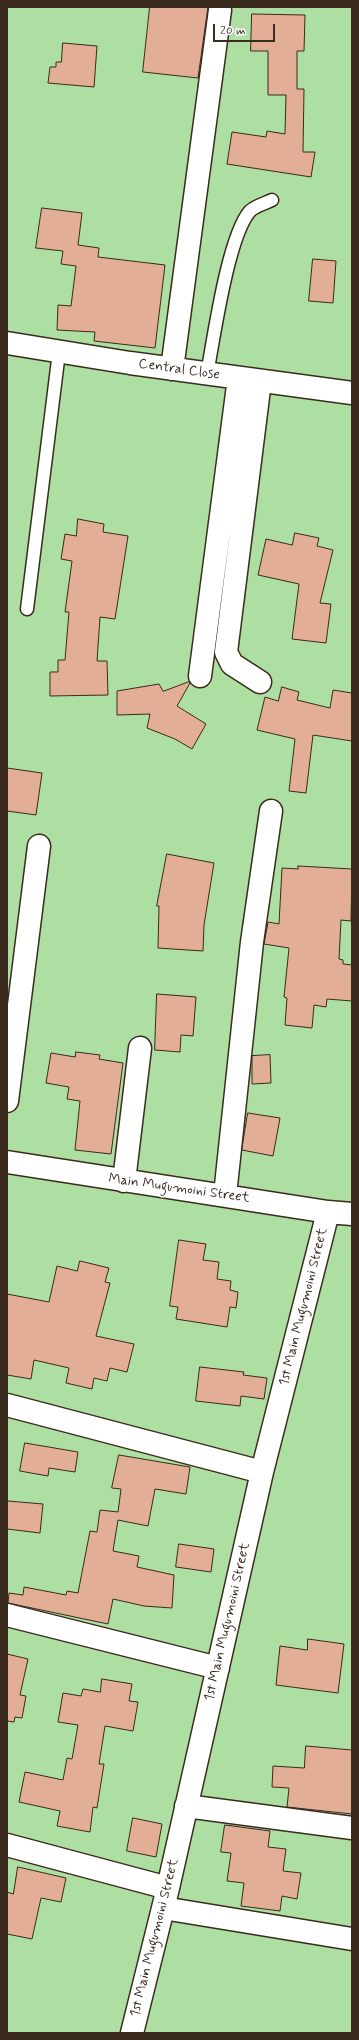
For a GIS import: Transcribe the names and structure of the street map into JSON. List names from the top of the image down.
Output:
{
  "streets": {
    "street": ["Central Close", "Main Mugumoini Street", "1st Main Mugumoini Street"]
  },
  "crossings": [
    ["Main Mugumoini Street", "1st Main Mugumoini Street"]
  ],
  "scale_bar": "20 m"
}
